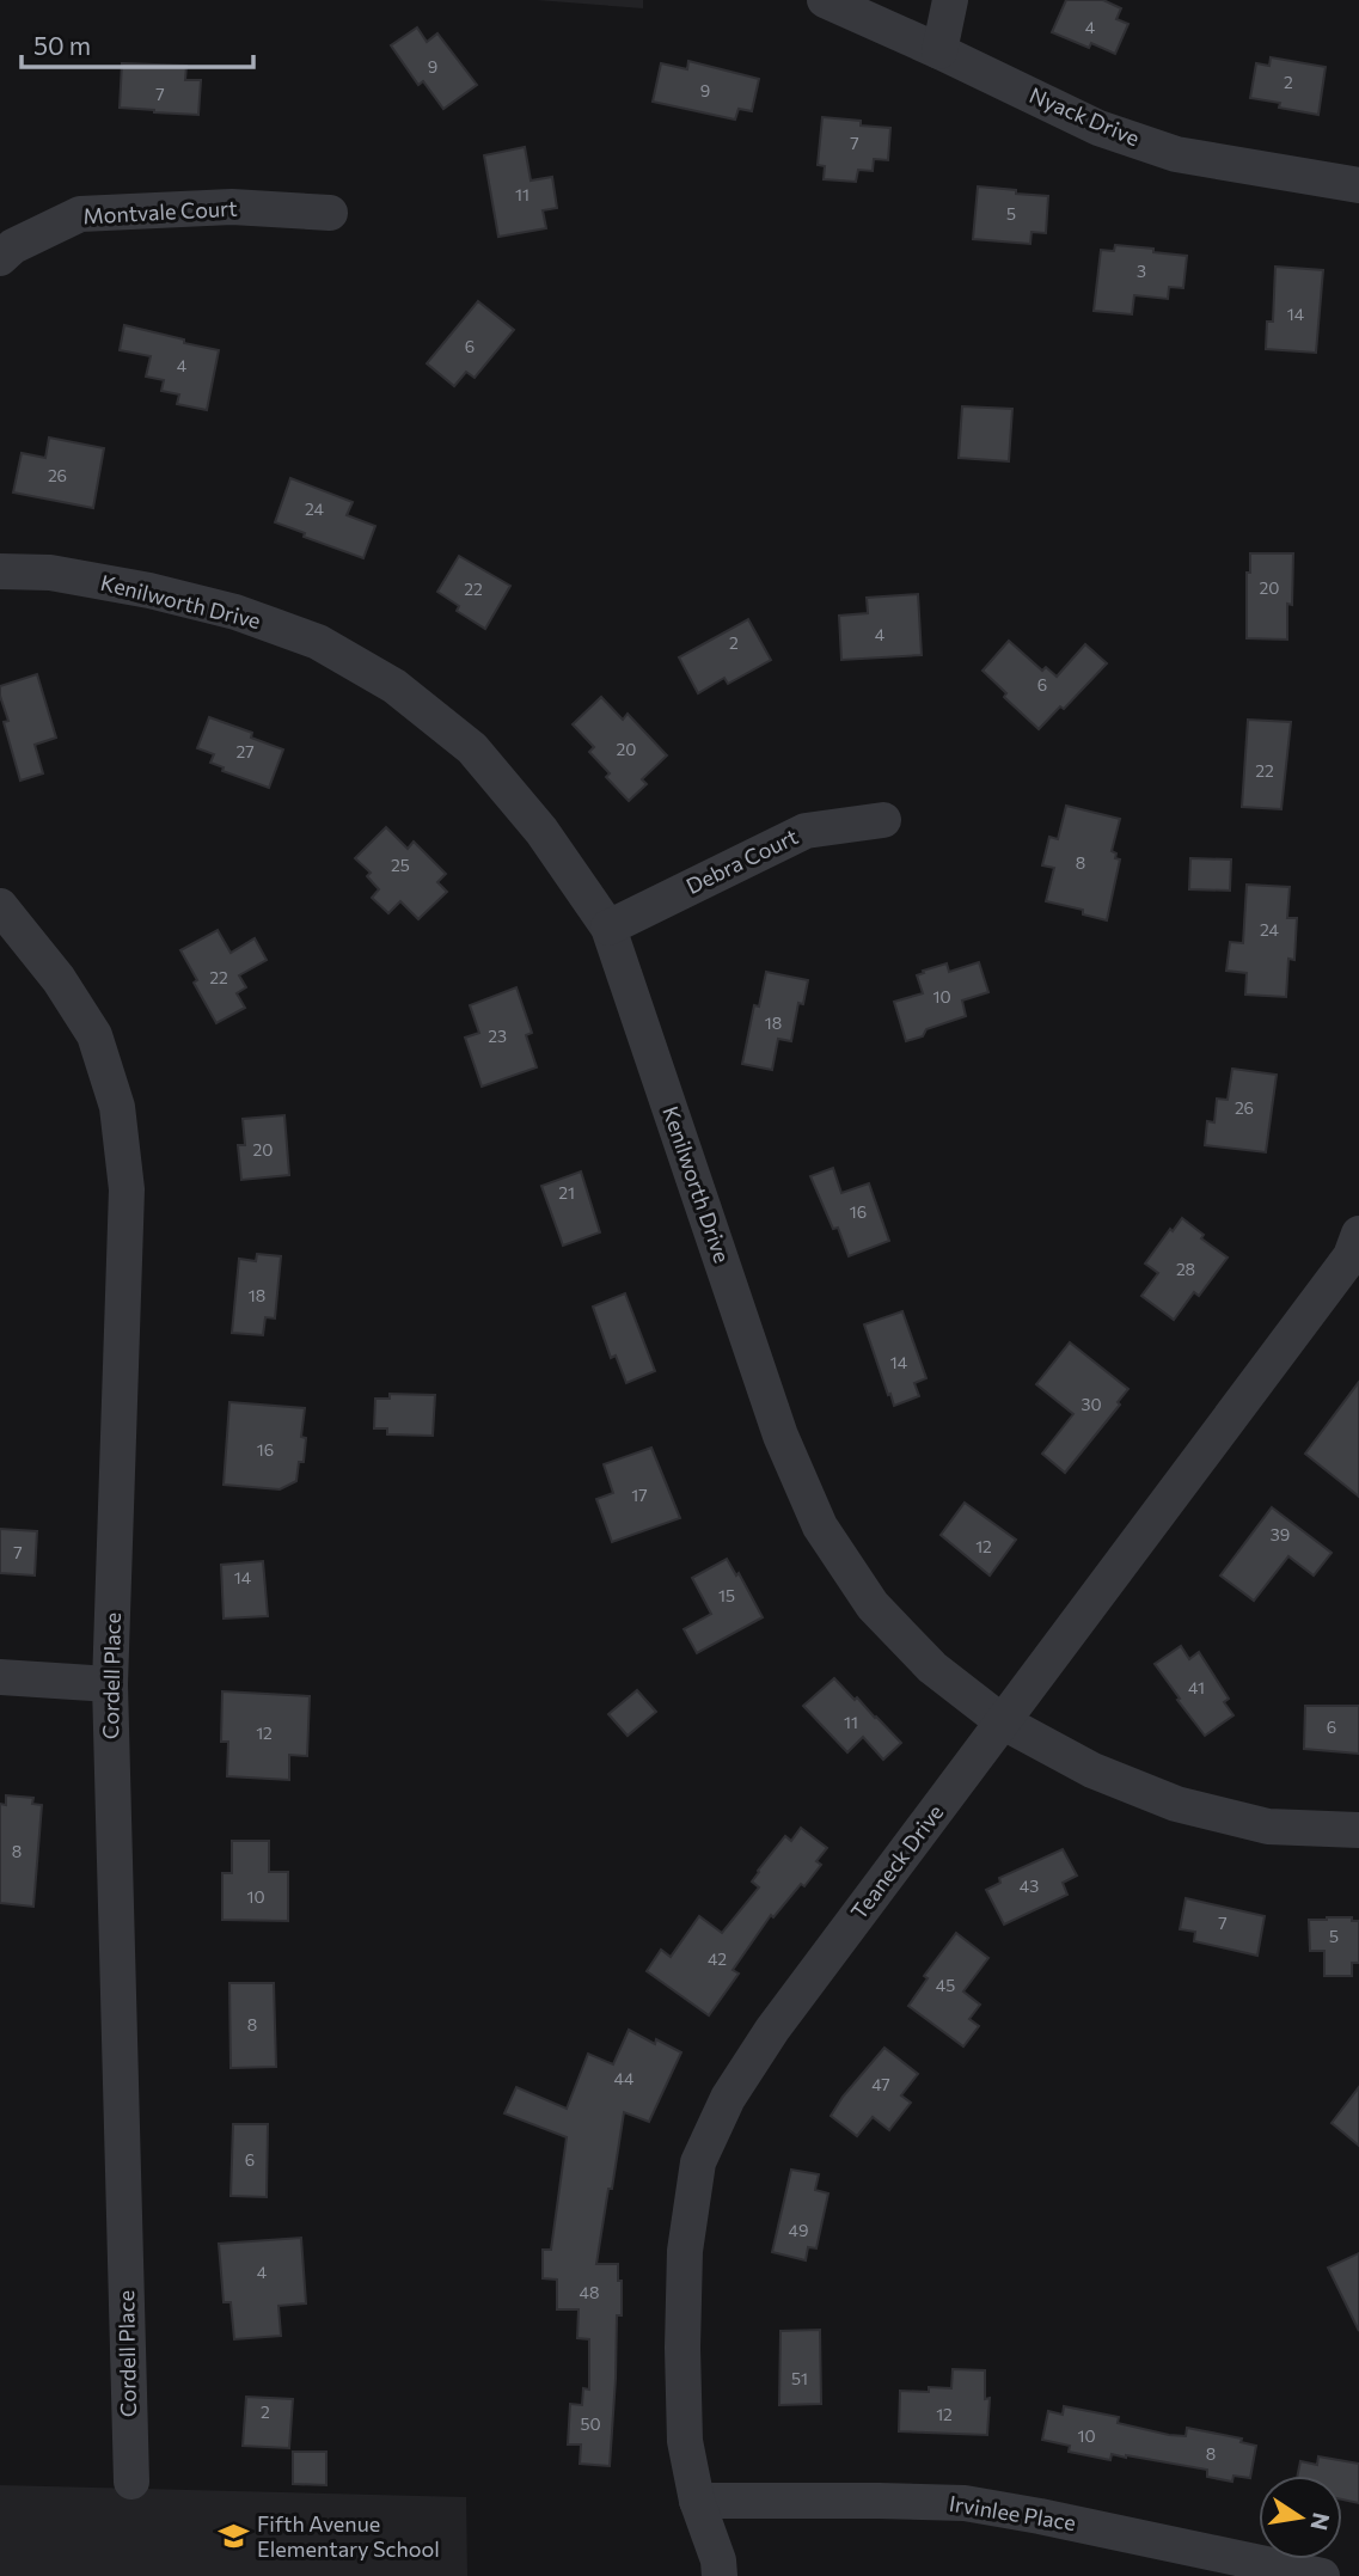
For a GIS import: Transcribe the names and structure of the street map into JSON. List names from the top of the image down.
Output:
{
  "streets": {
    "street": [
      "Nyack Drive",
      "Montvale Court",
      "Kenilworth Drive",
      "Debra Court",
      "Cordell Place",
      "Teaneck Drive",
      "Irvinlee Place"
    ]
  },
  "crossings": [
    ["Kenilworth Drive", "Debra Court"],
    ["Kenilworth Drive", "Teaneck Drive"],
    ["Teaneck Drive", "Irvinlee Place"]
  ],
  "places": {
    "school or university": ["Fifth Avenue Elementary School"]
  },
  "house_numbers": [
    "4",
    "9",
    "2",
    "9",
    "7",
    "7",
    "11",
    "5",
    "3",
    "14",
    "6",
    "4",
    "26",
    "24",
    "20",
    "22",
    "4",
    "2",
    "6",
    "20",
    "27",
    "22",
    "8",
    "25",
    "24",
    "22",
    "10",
    "18",
    "23",
    "26",
    "20",
    "21",
    "16",
    "28",
    "18",
    "14",
    "30",
    "16",
    "17",
    "39",
    "12",
    "7",
    "14",
    "15",
    "41",
    "11",
    "6",
    "12",
    "8",
    "43",
    "10",
    "7",
    "5",
    "42",
    "45",
    "8",
    "44",
    "47",
    "6",
    "49",
    "4",
    "48",
    "51",
    "2",
    "12",
    "50",
    "10",
    "8"
  ],
  "scale_bar": "50 m",
  "north": "right"
}
